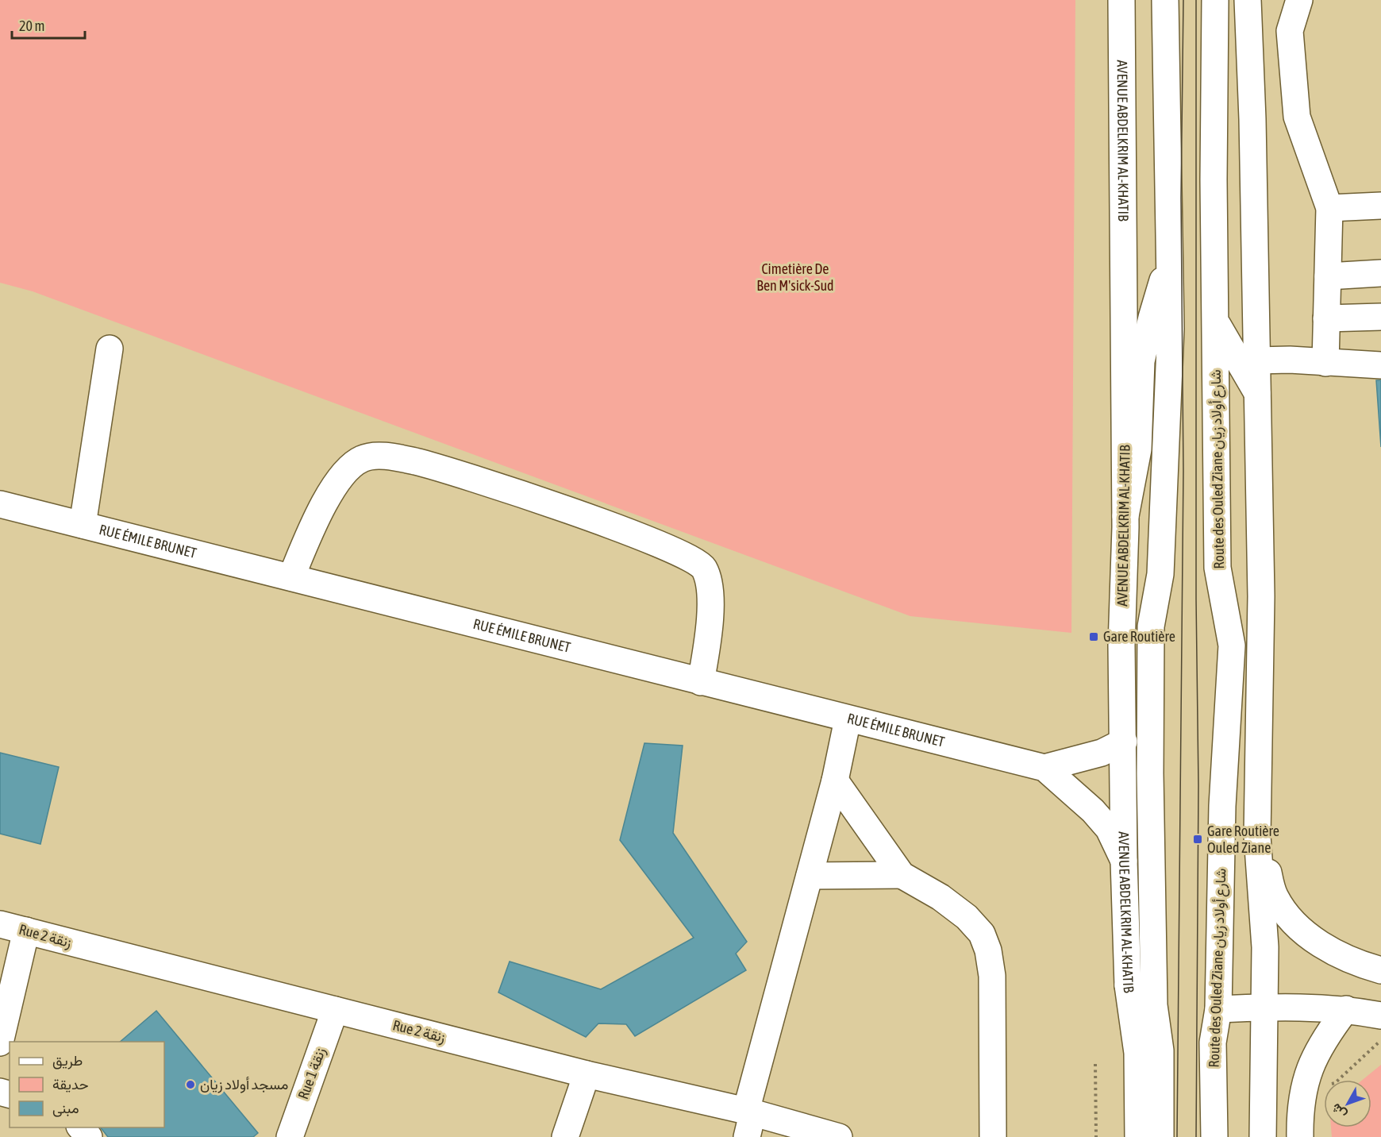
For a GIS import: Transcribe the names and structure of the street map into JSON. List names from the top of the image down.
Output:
{
  "streets": {
    "main road": [
      "AVENUE ABDELKRIM AL-KHATIB",
      "Route des Ouled Ziane شارع أولاد زيان",
      "RUE ÉMILE BRUNET",
      "Rue 2 زنقة",
      "Rue 1 زنقة"
    ]
  },
  "crossings": [
    ["AVENUE ABDELKRIM AL-KHATIB", "RUE ÉMILE BRUNET"],
    ["Rue 2 زنقة", "Rue 1 زنقة"]
  ],
  "parks": ["Cimetière De Ben M'sick-Sud"],
  "places": {
    "transit": ["Gare Routière", "Gare Routière Ouled Ziane"],
    "other": ["مسجد أولاد زيان"]
  },
  "legend": ["طريق", "حديقة", "مبنى"],
  "scale_bar": "20 m",
  "north": "bottom left"
}
